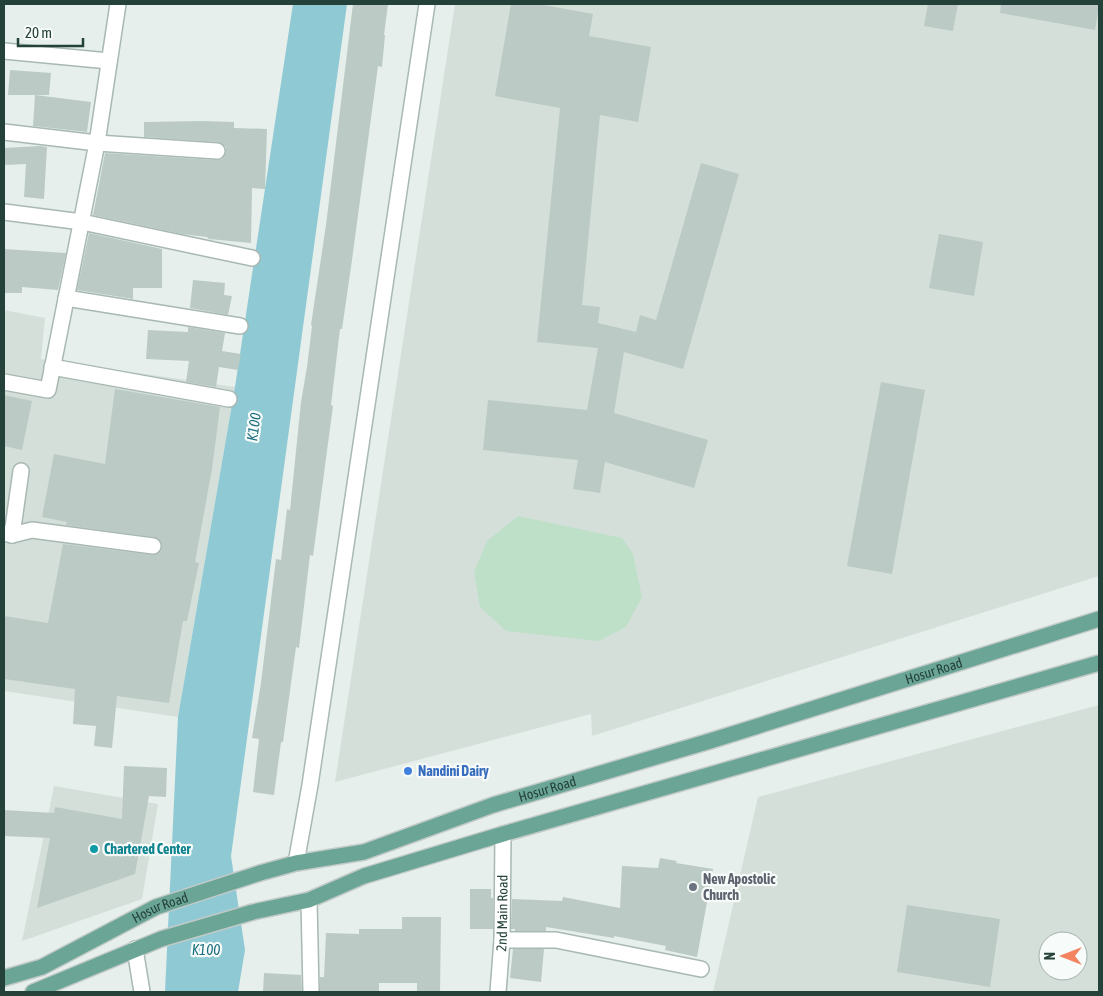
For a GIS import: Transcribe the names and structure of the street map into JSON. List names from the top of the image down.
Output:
{
  "streets": {
    "main road": ["Hosur Road"],
    "street": ["2nd Main Road"]
  },
  "crossings": [
    ["Hosur Road", "2nd Main Road"]
  ],
  "water": ["K100"],
  "places": ["Nandini Dairy", "Chartered Center", "New Apostolic Church"],
  "scale_bar": "20 m",
  "north": "left"
}
